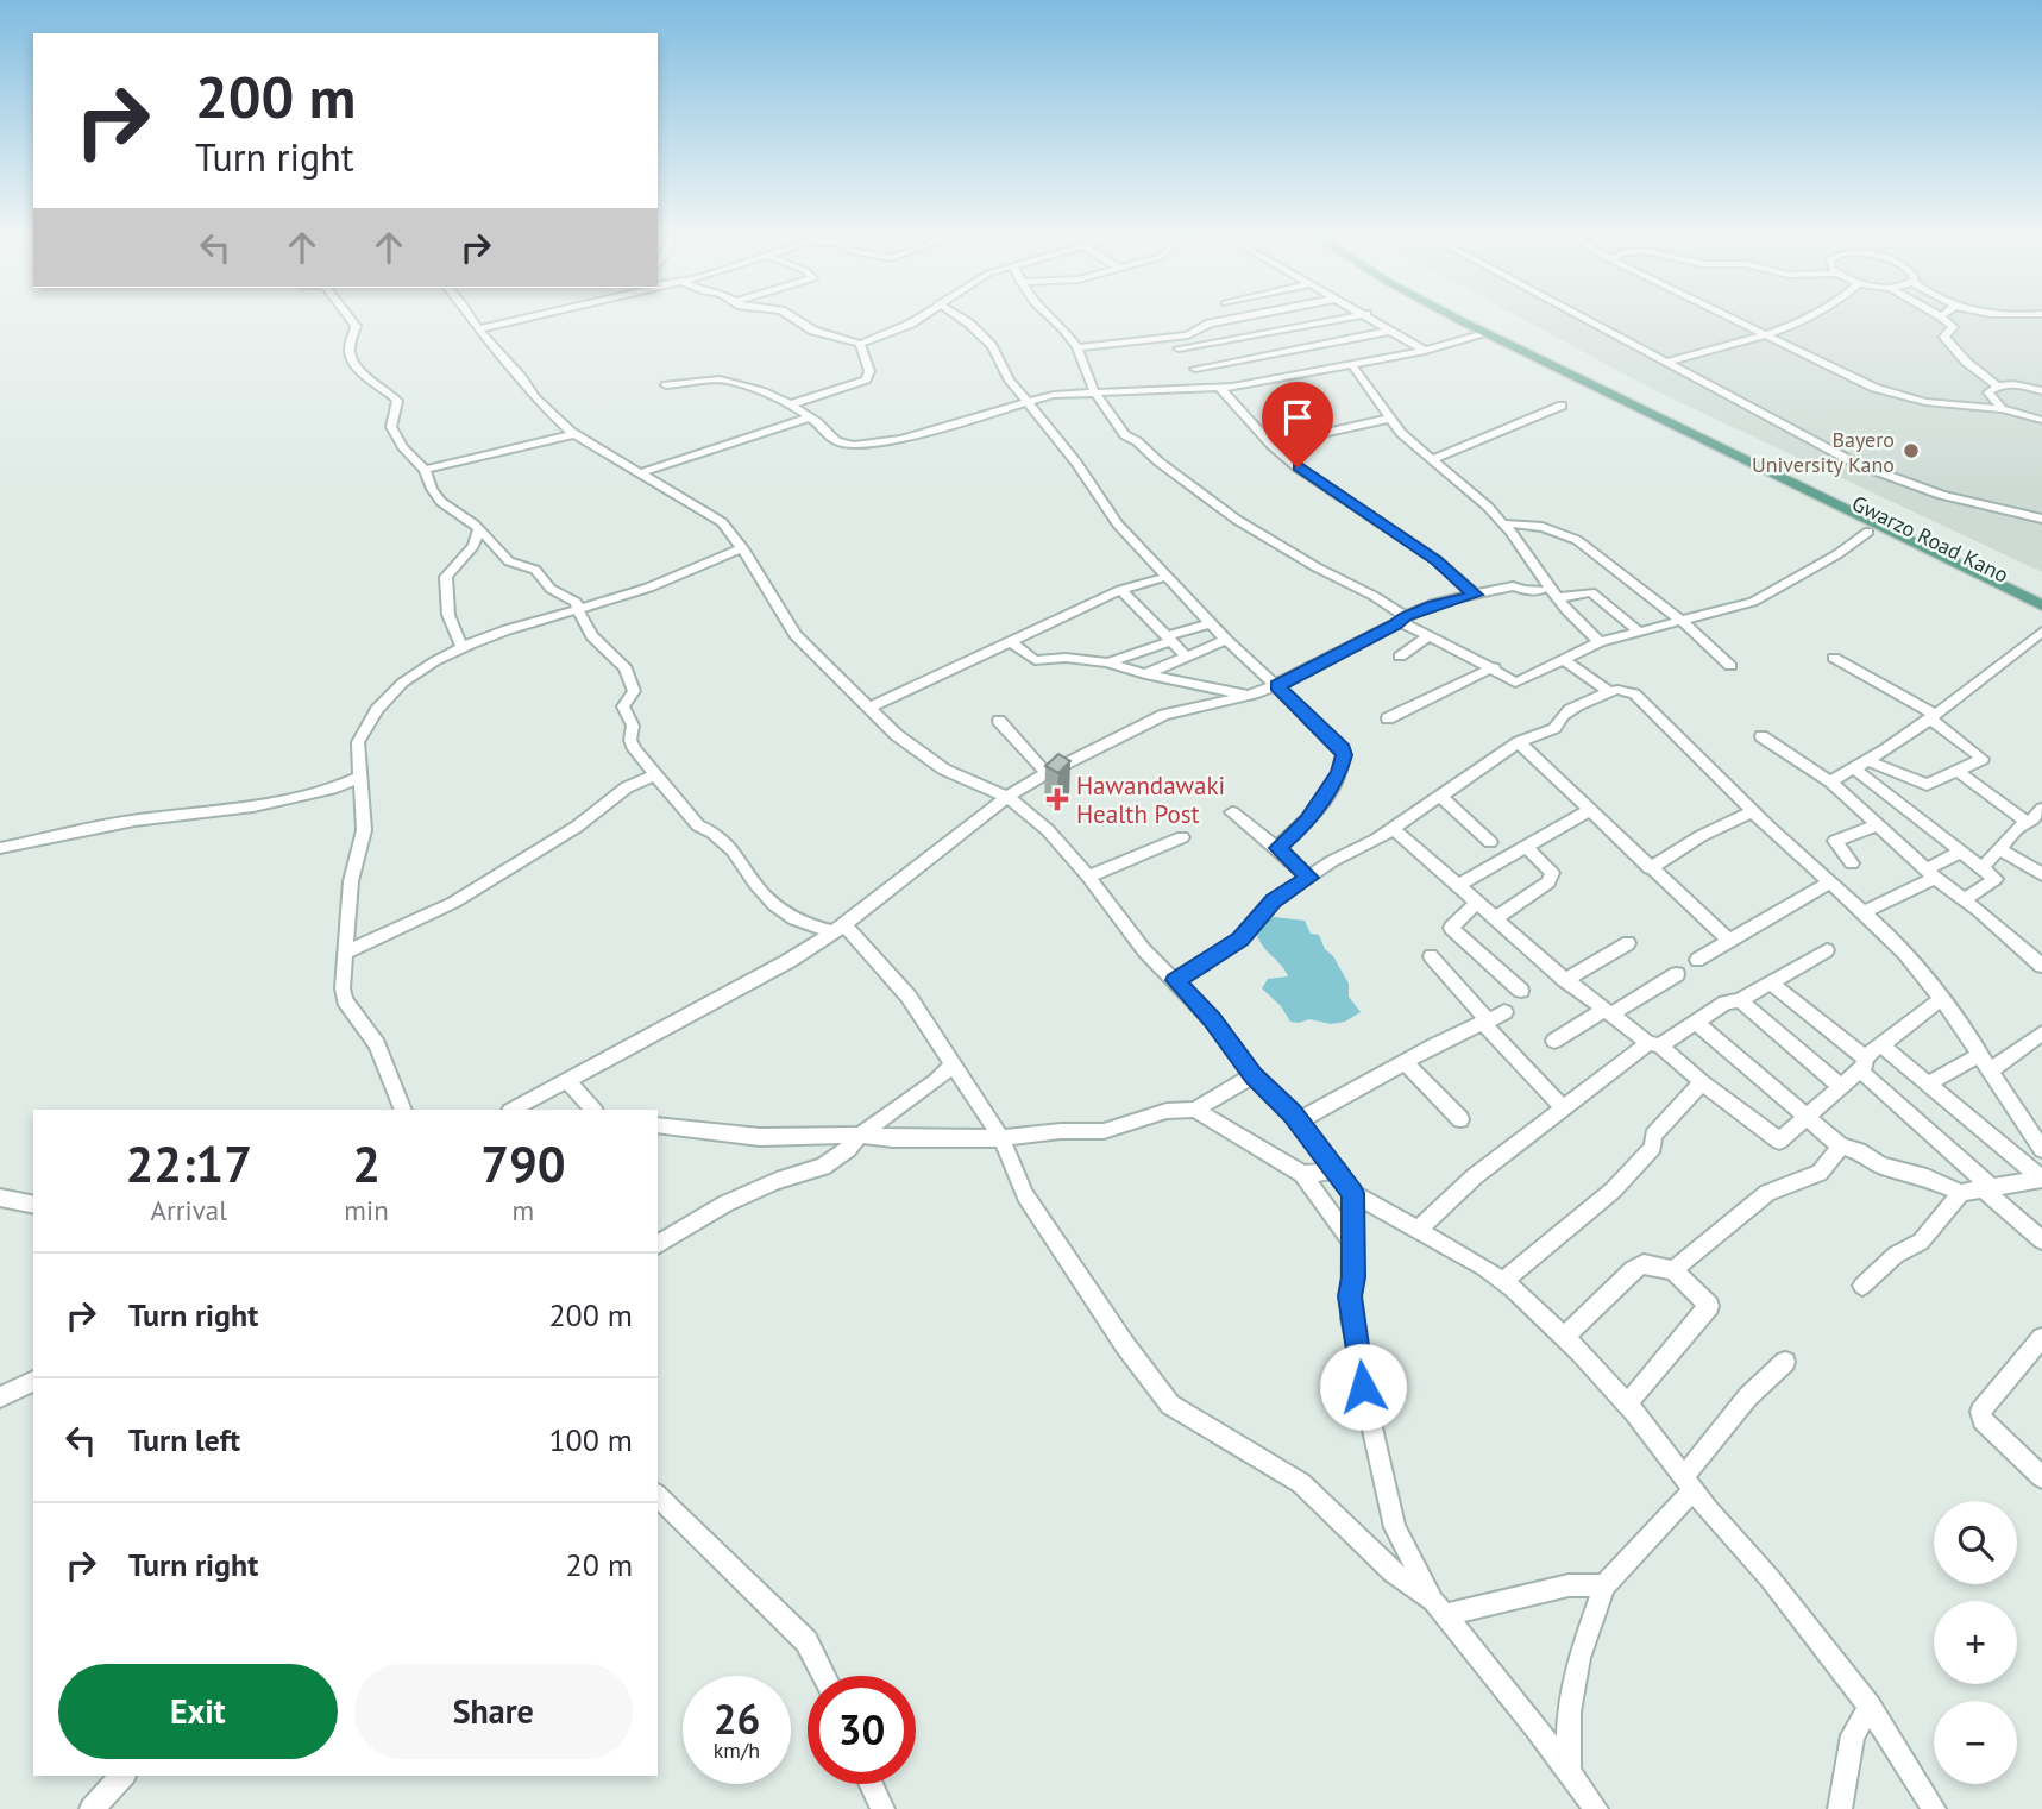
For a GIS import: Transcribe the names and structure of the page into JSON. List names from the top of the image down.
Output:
{
  "streets": {
    "main road": ["Gwarzo Road Kano"]
  },
  "places": {
    "other": ["Bayero University Kano"],
    "health": ["Hawandawaki Health Post"]
  },
  "page": {
    "turn": ["200 m", "Turn right"],
    "eta": [
      "22:17",
      "Arrival",
      "2",
      "min",
      "790",
      "m"
    ],
    "list": [
      {
        "name": "Turn right",
        "value": "200 m"
      },
      {
        "name": "Turn left",
        "value": "100 m"
      },
      {
        "name": "Turn right",
        "value": "20 m"
      }
    ],
    "map_buttons": ["+", "−"],
    "buttons": ["Exit", "Share"],
    "speed": "26 km/h",
    "limit": "30"
  }
}
